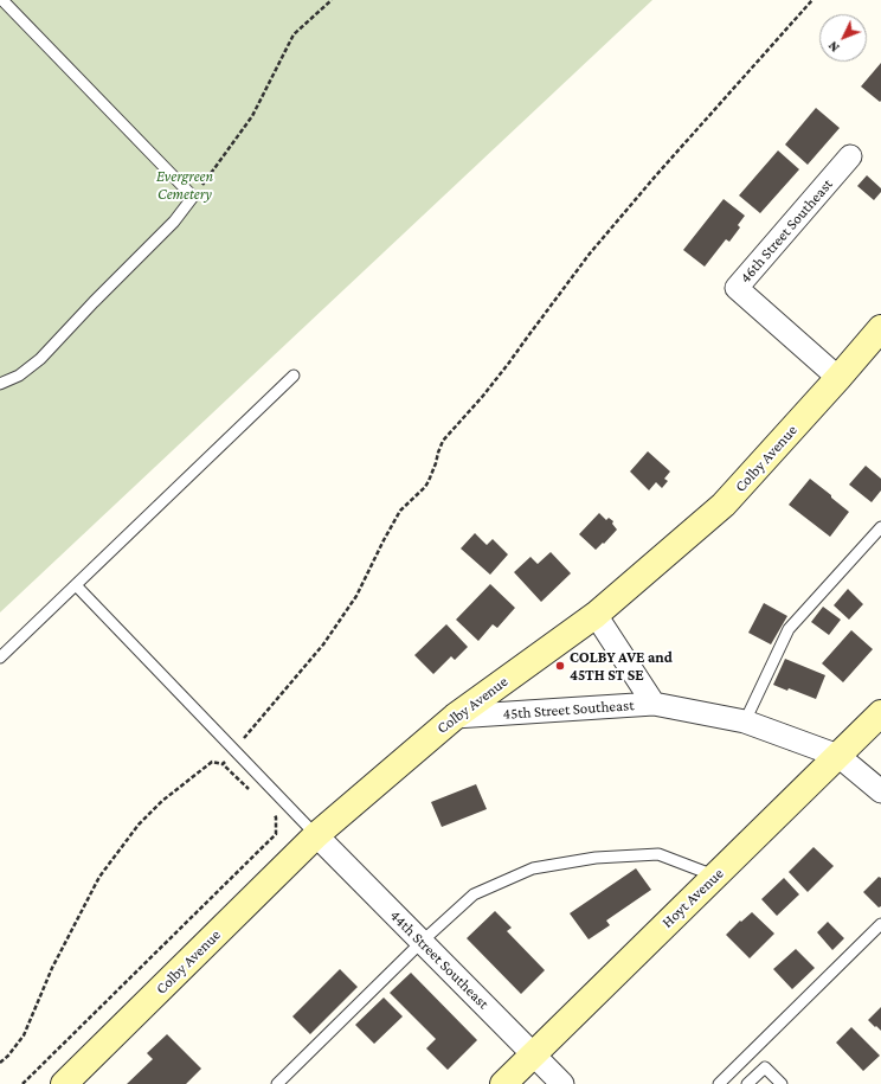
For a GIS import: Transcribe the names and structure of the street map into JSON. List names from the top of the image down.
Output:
{
  "streets": {
    "main road": ["Colby Avenue", "Hoyt Avenue"],
    "street": ["46th Street Southeast", "45th Street Southeast", "44th Street Southeast"]
  },
  "crossings": [
    ["46th Street Southeast", "Colby Avenue"],
    ["Colby Avenue", "45th Street Southeast"],
    ["Colby Avenue", "44th Street Southeast"],
    ["45th Street Southeast", "Hoyt Avenue"],
    ["Hoyt Avenue", "44th Street Southeast"]
  ],
  "parks": ["Evergreen Cemetery"],
  "places": ["COLBY AVE and 45TH ST SE"],
  "north": "bottom left"
}
